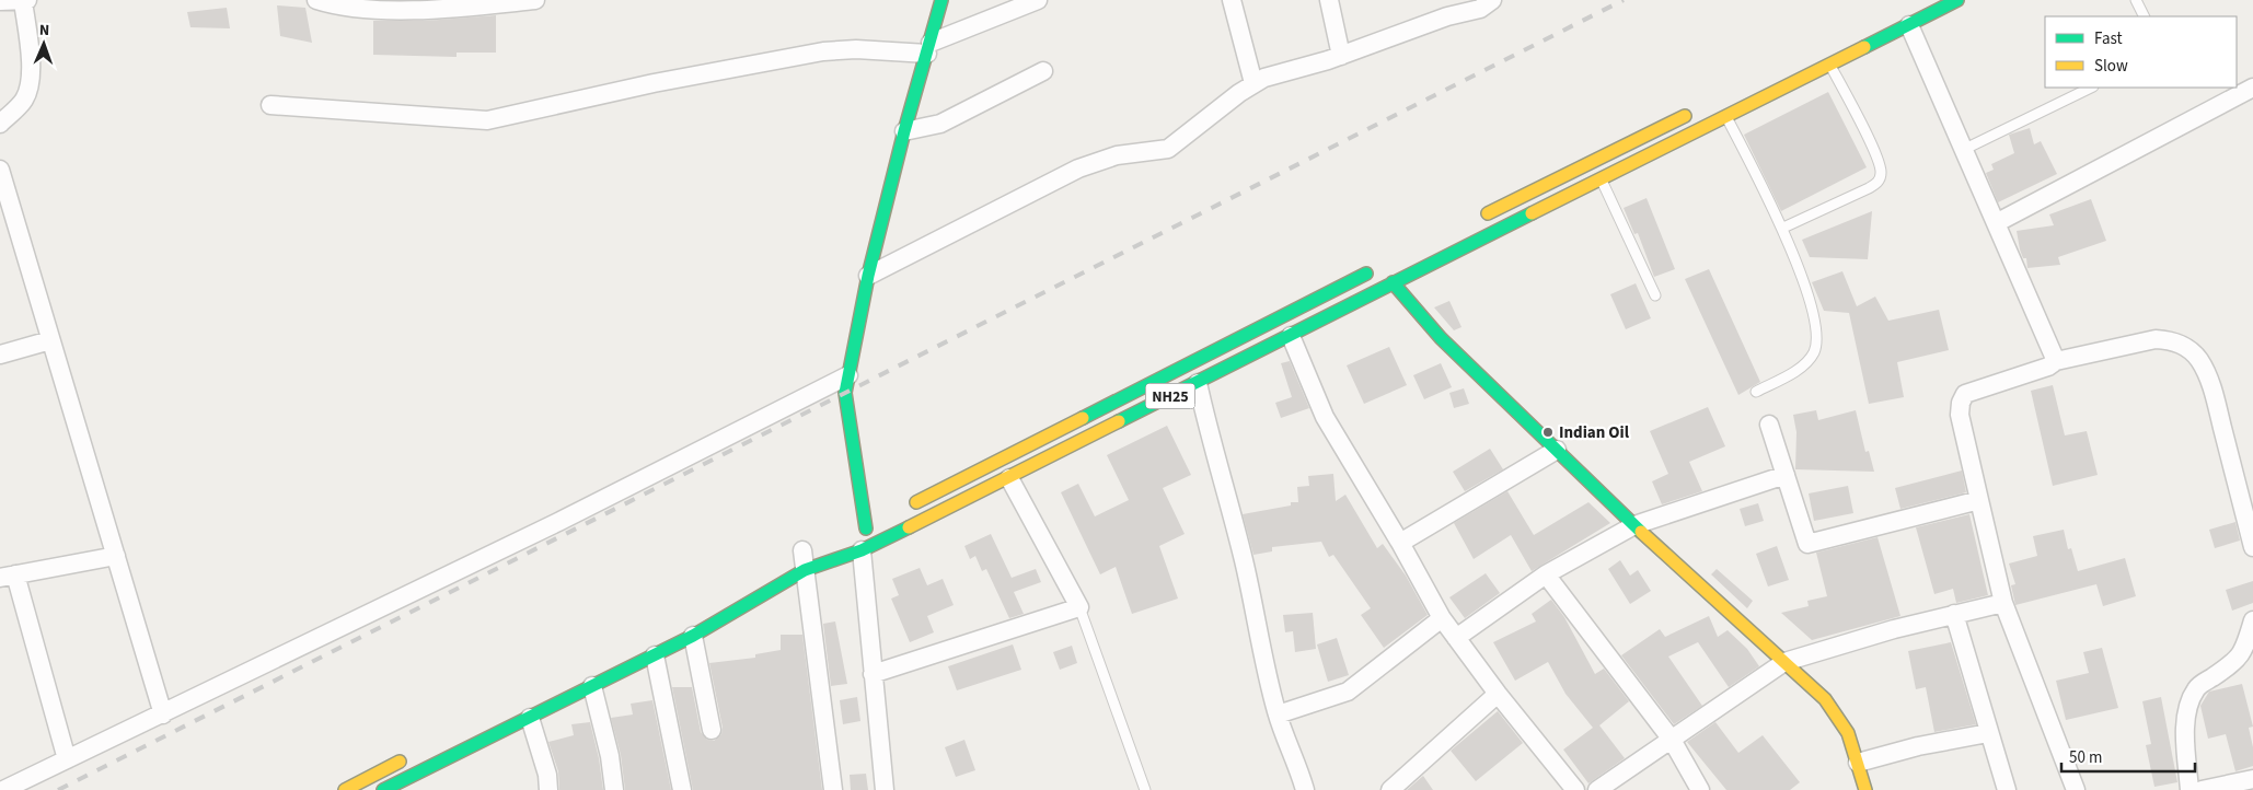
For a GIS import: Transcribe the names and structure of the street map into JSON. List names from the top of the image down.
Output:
{
  "streets": {
    "main road": ["NH25"]
  },
  "places": ["Indian Oil"],
  "legend": ["Fast", "Slow"],
  "scale_bar": "50 m",
  "north": "top"
}
